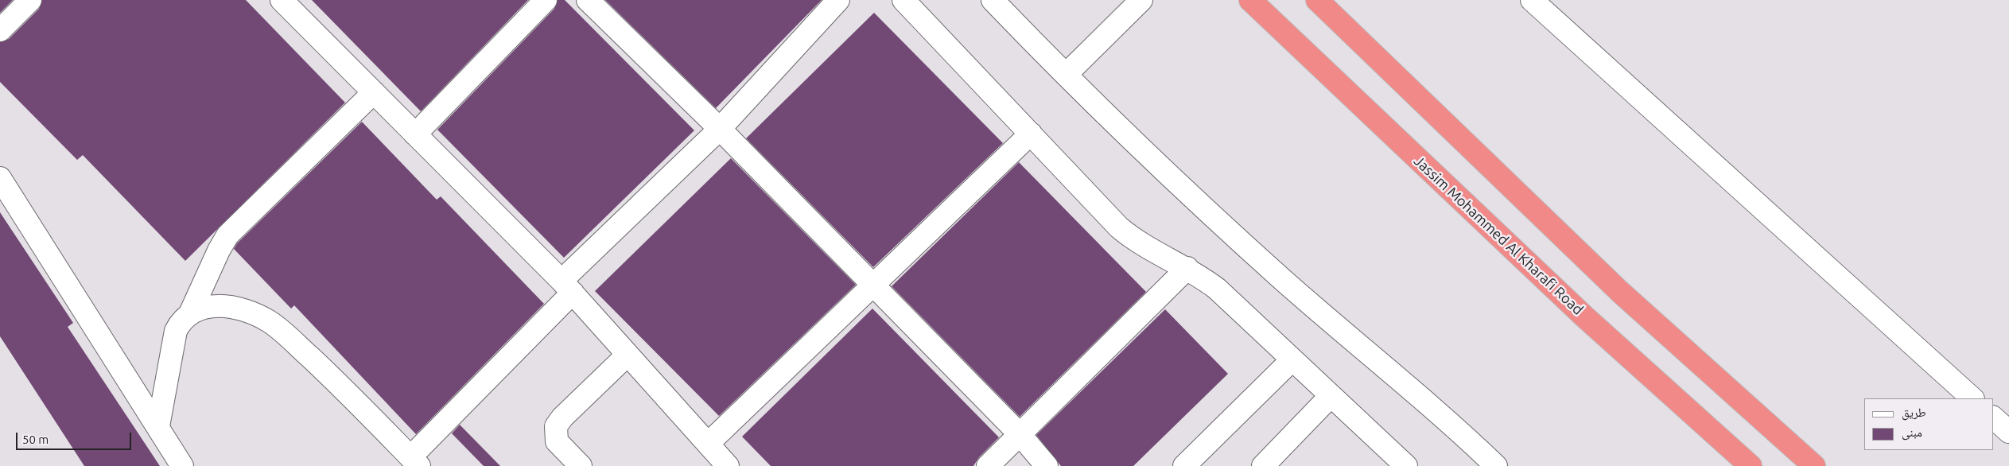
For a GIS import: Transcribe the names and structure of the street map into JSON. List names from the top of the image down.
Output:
{
  "streets": {
    "highway": ["Jassim Mohammed Al Kharafi Road"]
  },
  "legend": ["طريق", "مبنى"],
  "scale_bar": "50 m"
}
